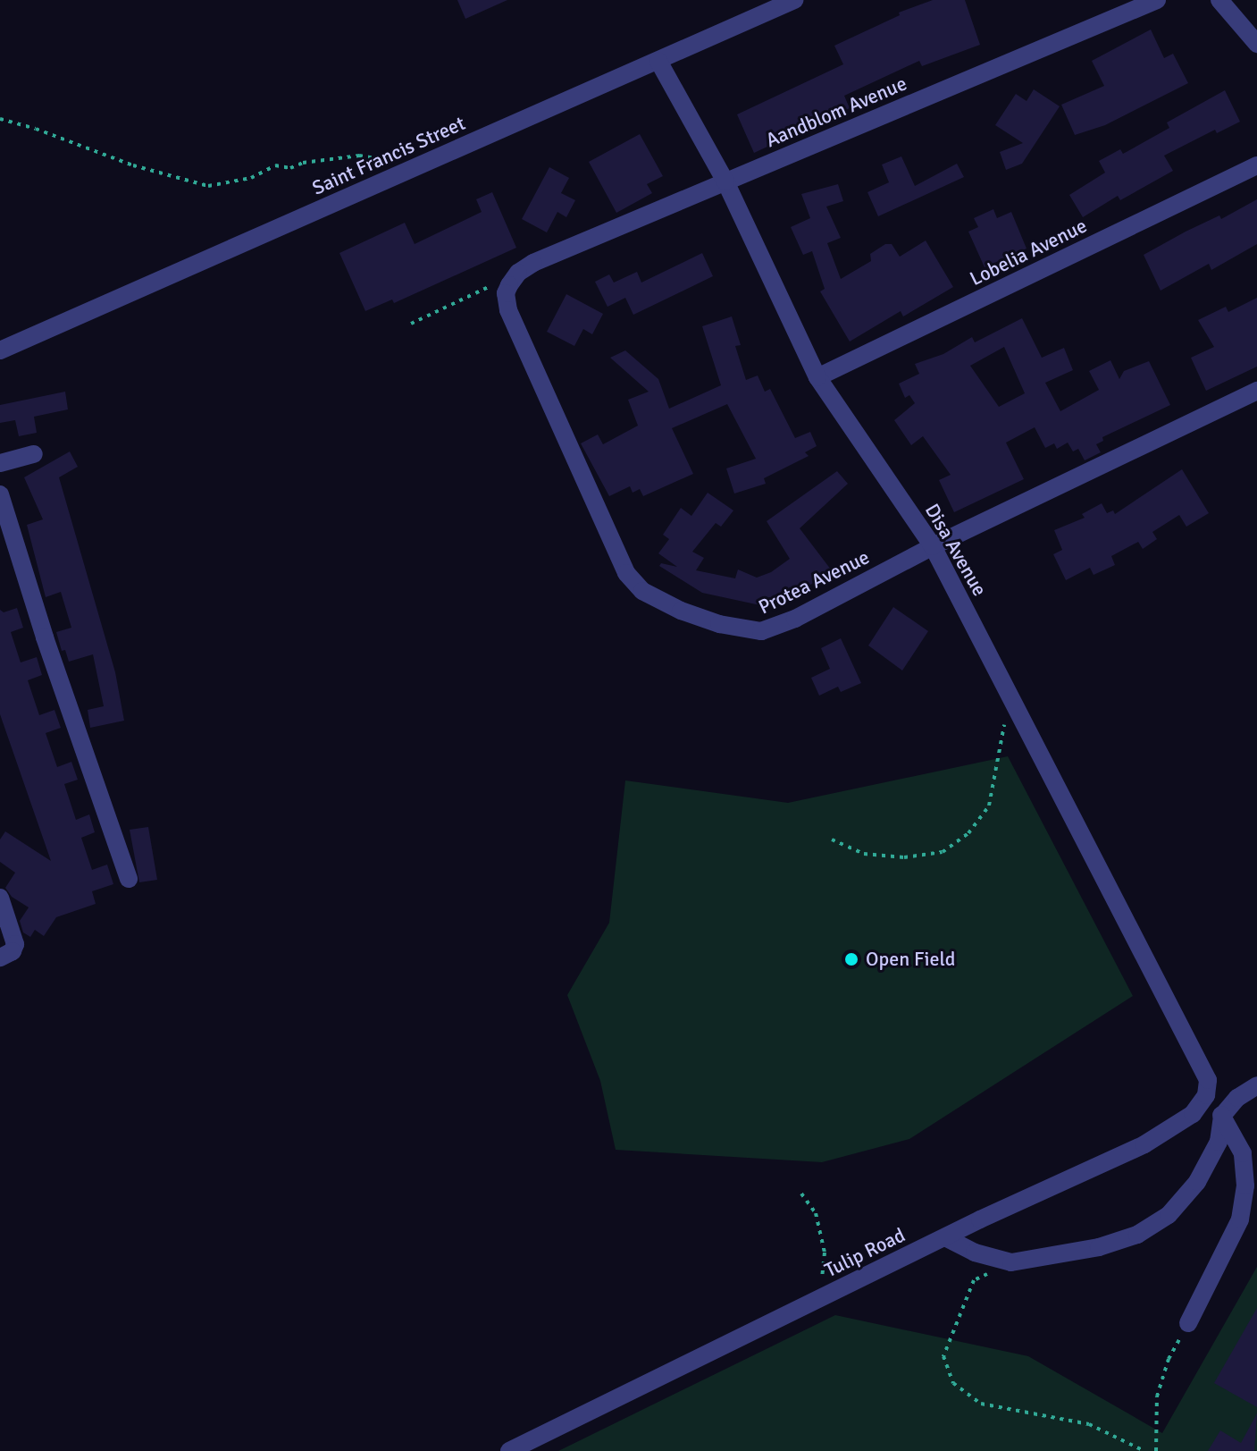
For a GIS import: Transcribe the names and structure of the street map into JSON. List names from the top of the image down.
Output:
{
  "streets": {
    "street": [
      "Aandblom Avenue",
      "Saint Francis Street",
      "Lobelia Avenue",
      "Disa Avenue",
      "Protea Avenue",
      "Tulip Road"
    ]
  },
  "crossings": [
    ["Aandblom Avenue", "Disa Avenue"],
    ["Aandblom Avenue", "Protea Avenue"],
    ["Saint Francis Street", "Disa Avenue"],
    ["Lobelia Avenue", "Disa Avenue"],
    ["Disa Avenue", "Protea Avenue"],
    ["Disa Avenue", "Tulip Road"]
  ],
  "places": ["Open Field"]
}
